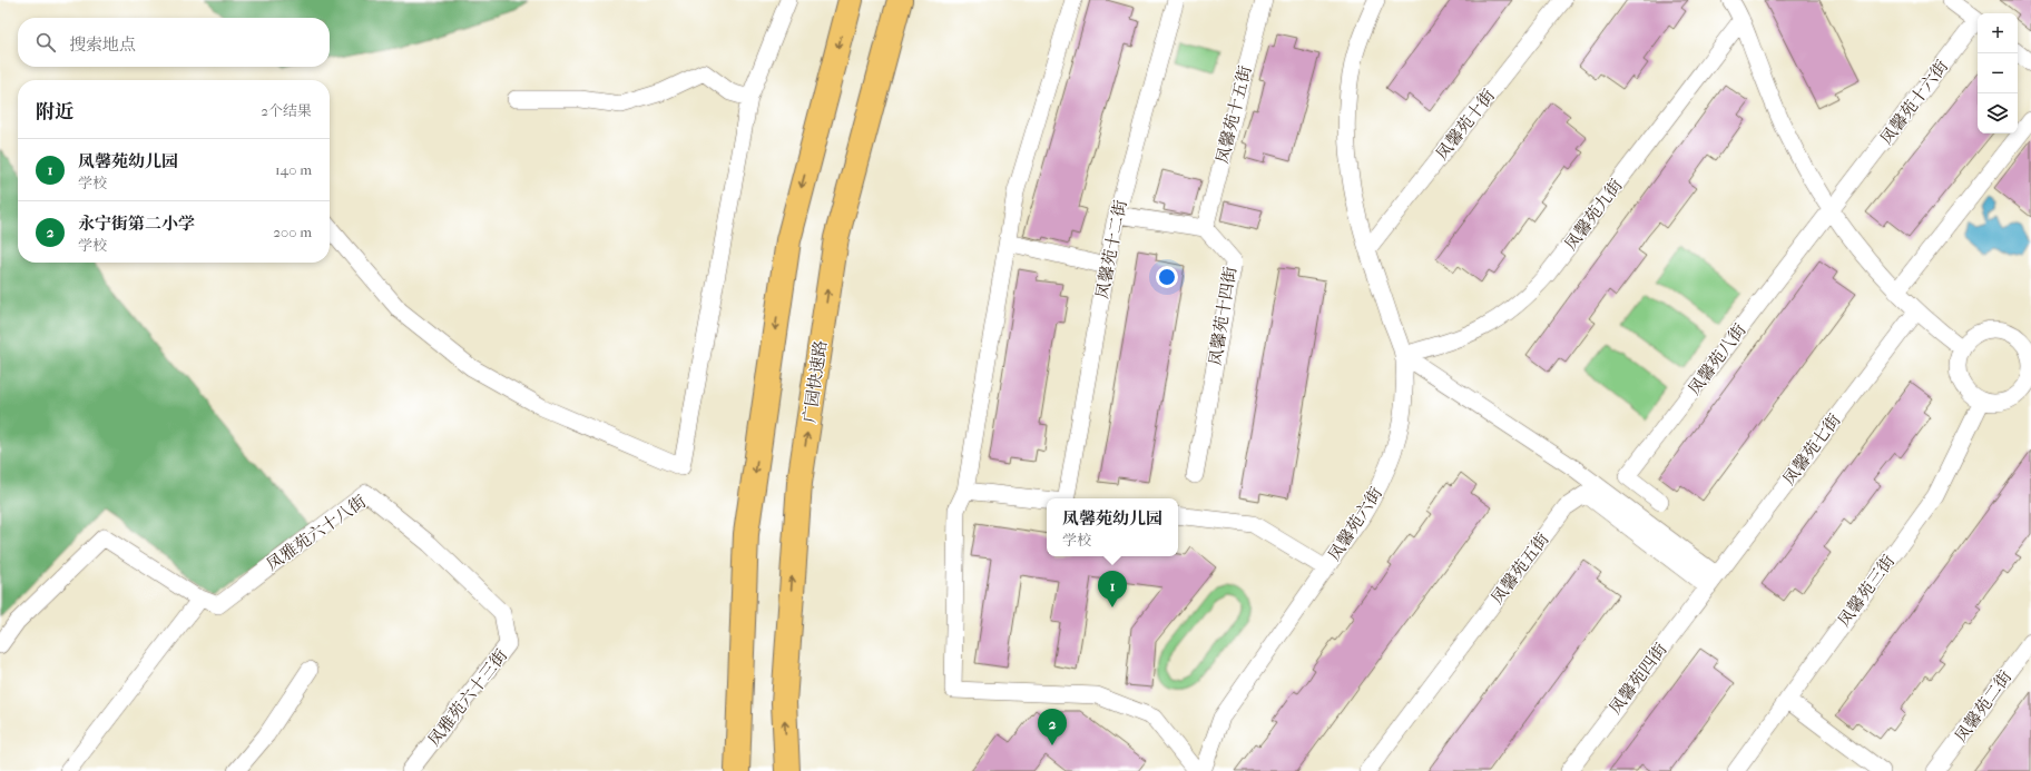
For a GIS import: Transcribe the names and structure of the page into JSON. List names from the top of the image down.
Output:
{
  "streets": {
    "highway": ["广园快速路"],
    "street": [
      "凤馨苑十六街",
      "凤馨苑十五街",
      "凤馨苑十街",
      "凤馨苑九街",
      "凤馨苑十二街",
      "凤馨苑十四街",
      "凤馨苑八街",
      "凤馨苑七街",
      "凤馨苑六街",
      "凤雅苑六十八街",
      "凤馨苑五街",
      "凤馨苑三街",
      "凤馨苑四街",
      "凤雅苑六十三街",
      "凤馨苑二街"
    ]
  },
  "crossings": [
    ["凤馨苑十六街", "凤馨苑八街"],
    ["凤馨苑十五街", "凤馨苑十四街"],
    ["凤馨苑十街", "凤馨苑六街"],
    ["凤馨苑九街", "凤馨苑六街"],
    ["凤馨苑七街", "凤馨苑五街"],
    ["凤馨苑七街", "凤馨苑四街"],
    ["凤雅苑六十八街", "凤雅苑六十三街"],
    ["凤馨苑五街", "凤馨苑四街"]
  ],
  "page": {
    "map_buttons": ["+", "−"],
    "search": "搜索地点",
    "heading": ["附近", "2个结果"],
    "list": [
      {
        "mark": "1",
        "name": "凤馨苑幼儿园",
        "note": "学校",
        "value": "140 m"
      },
      {
        "mark": "2",
        "name": "永宁街第二小学",
        "note": "学校",
        "value": "200 m"
      }
    ],
    "popup": ["凤馨苑幼儿园", "学校"],
    "pins": ["1", "2"]
  }
}
